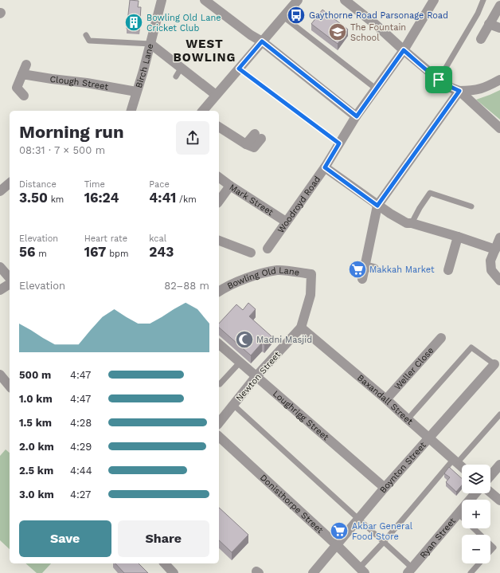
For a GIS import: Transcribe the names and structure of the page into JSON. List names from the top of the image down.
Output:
{
  "streets": {
    "street": [
      "Birch Lane",
      "Clough Street",
      "Mark Street",
      "Woodroyd Road",
      "Bowling Old Lane",
      "Weller Close",
      "Newton Street",
      "Baxandall Street",
      "Loughrigg Street",
      "Boynton Street",
      "Donisthorpe Street",
      "Ryan Street"
    ]
  },
  "crossings": [
    ["Birch Lane", "Clough Street"],
    ["Mark Street", "Woodroyd Road"],
    ["Bowling Old Lane", "Newton Street"],
    ["Weller Close", "Baxandall Street"],
    ["Newton Street", "Baxandall Street"],
    ["Newton Street", "Loughrigg Street"],
    ["Baxandall Street", "Boynton Street"],
    ["Loughrigg Street", "Boynton Street"],
    ["Boynton Street", "Donisthorpe Street"]
  ],
  "districts": ["WEST BOWLING"],
  "places": {
    "bus stop": ["Gaythorne Road Parsonage Road"],
    "building": ["Bowling Old Lane Cricket Club"],
    "school or university": ["The Fountain School"],
    "supermarket": ["Makkah Market", "Akbar General Food Store"],
    "mosque": ["Madni Masjid"]
  },
  "page": {
    "heading": ["Morning run", "08:31 · 7 × 500 m"],
    "stats": [
      ["Distance", "3.50 km"],
      ["Time", "16:24"],
      ["Pace", "4:41 /km"],
      ["Elevation", "56 m"],
      ["Heart rate", "167 bpm"],
      ["kcal", "243"]
    ],
    "chart": ["Elevation", "82–88 m"],
    "list": [
      {
        "name": "500 m",
        "note": "4:47"
      },
      {
        "name": "1.0 km",
        "note": "4:47"
      },
      {
        "name": "1.5 km",
        "note": "4:28"
      },
      {
        "name": "2.0 km",
        "note": "4:29"
      },
      {
        "name": "2.5 km",
        "note": "4:44"
      },
      {
        "name": "3.0 km",
        "note": "4:27"
      }
    ],
    "map_buttons": ["+", "−"],
    "buttons": ["Save", "Share"]
  }
}
